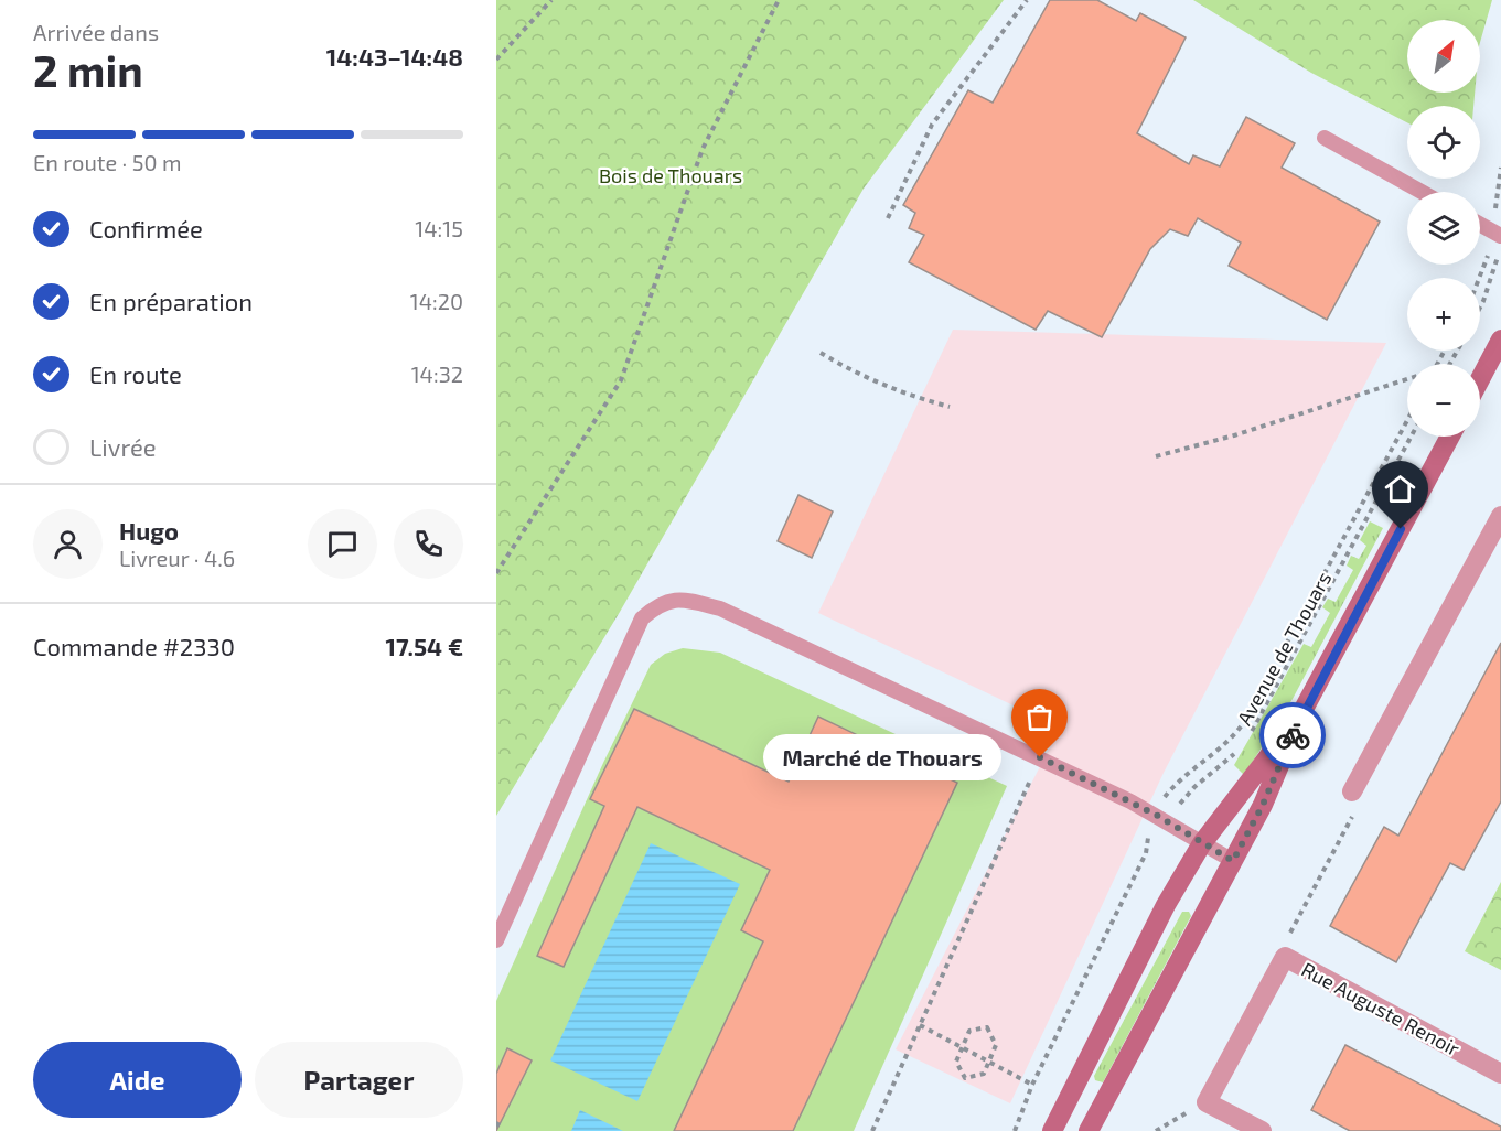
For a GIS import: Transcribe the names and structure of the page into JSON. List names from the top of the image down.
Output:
{
  "streets": {
    "street": ["Avenue de Thouars", "Rue Auguste Renoir"]
  },
  "parks": ["Bois de Thouars"],
  "places": ["Marché de Thouars"],
  "north": "top right",
  "page": {
    "heading": ["2 min", "Arrivée dans", "14:43–14:48"],
    "panel": [
      "Hugo",
      "Livreur · 4.6",
      "Commande #2330",
      "17.54 €"
    ],
    "map_buttons": ["+", "−"],
    "bar": "En route · 50 m",
    "list": [
      ["Confirmée", "14:15"],
      ["En préparation", "14:20"],
      ["En route", "14:32"],
      "Livrée"
    ],
    "bubble": "Marché de Thouars",
    "buttons": ["Aide", "Partager"]
  }
}
